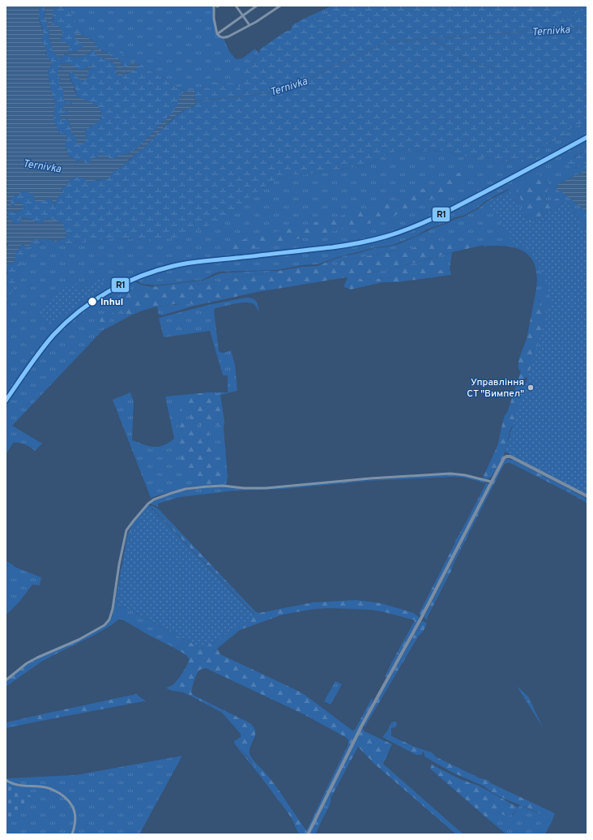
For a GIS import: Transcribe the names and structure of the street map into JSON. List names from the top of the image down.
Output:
{
  "water": ["Ternivka"],
  "places": ["Inhul", "Управління СТ \"Вимпел\""],
  "lines": ["transit line R1"]
}
